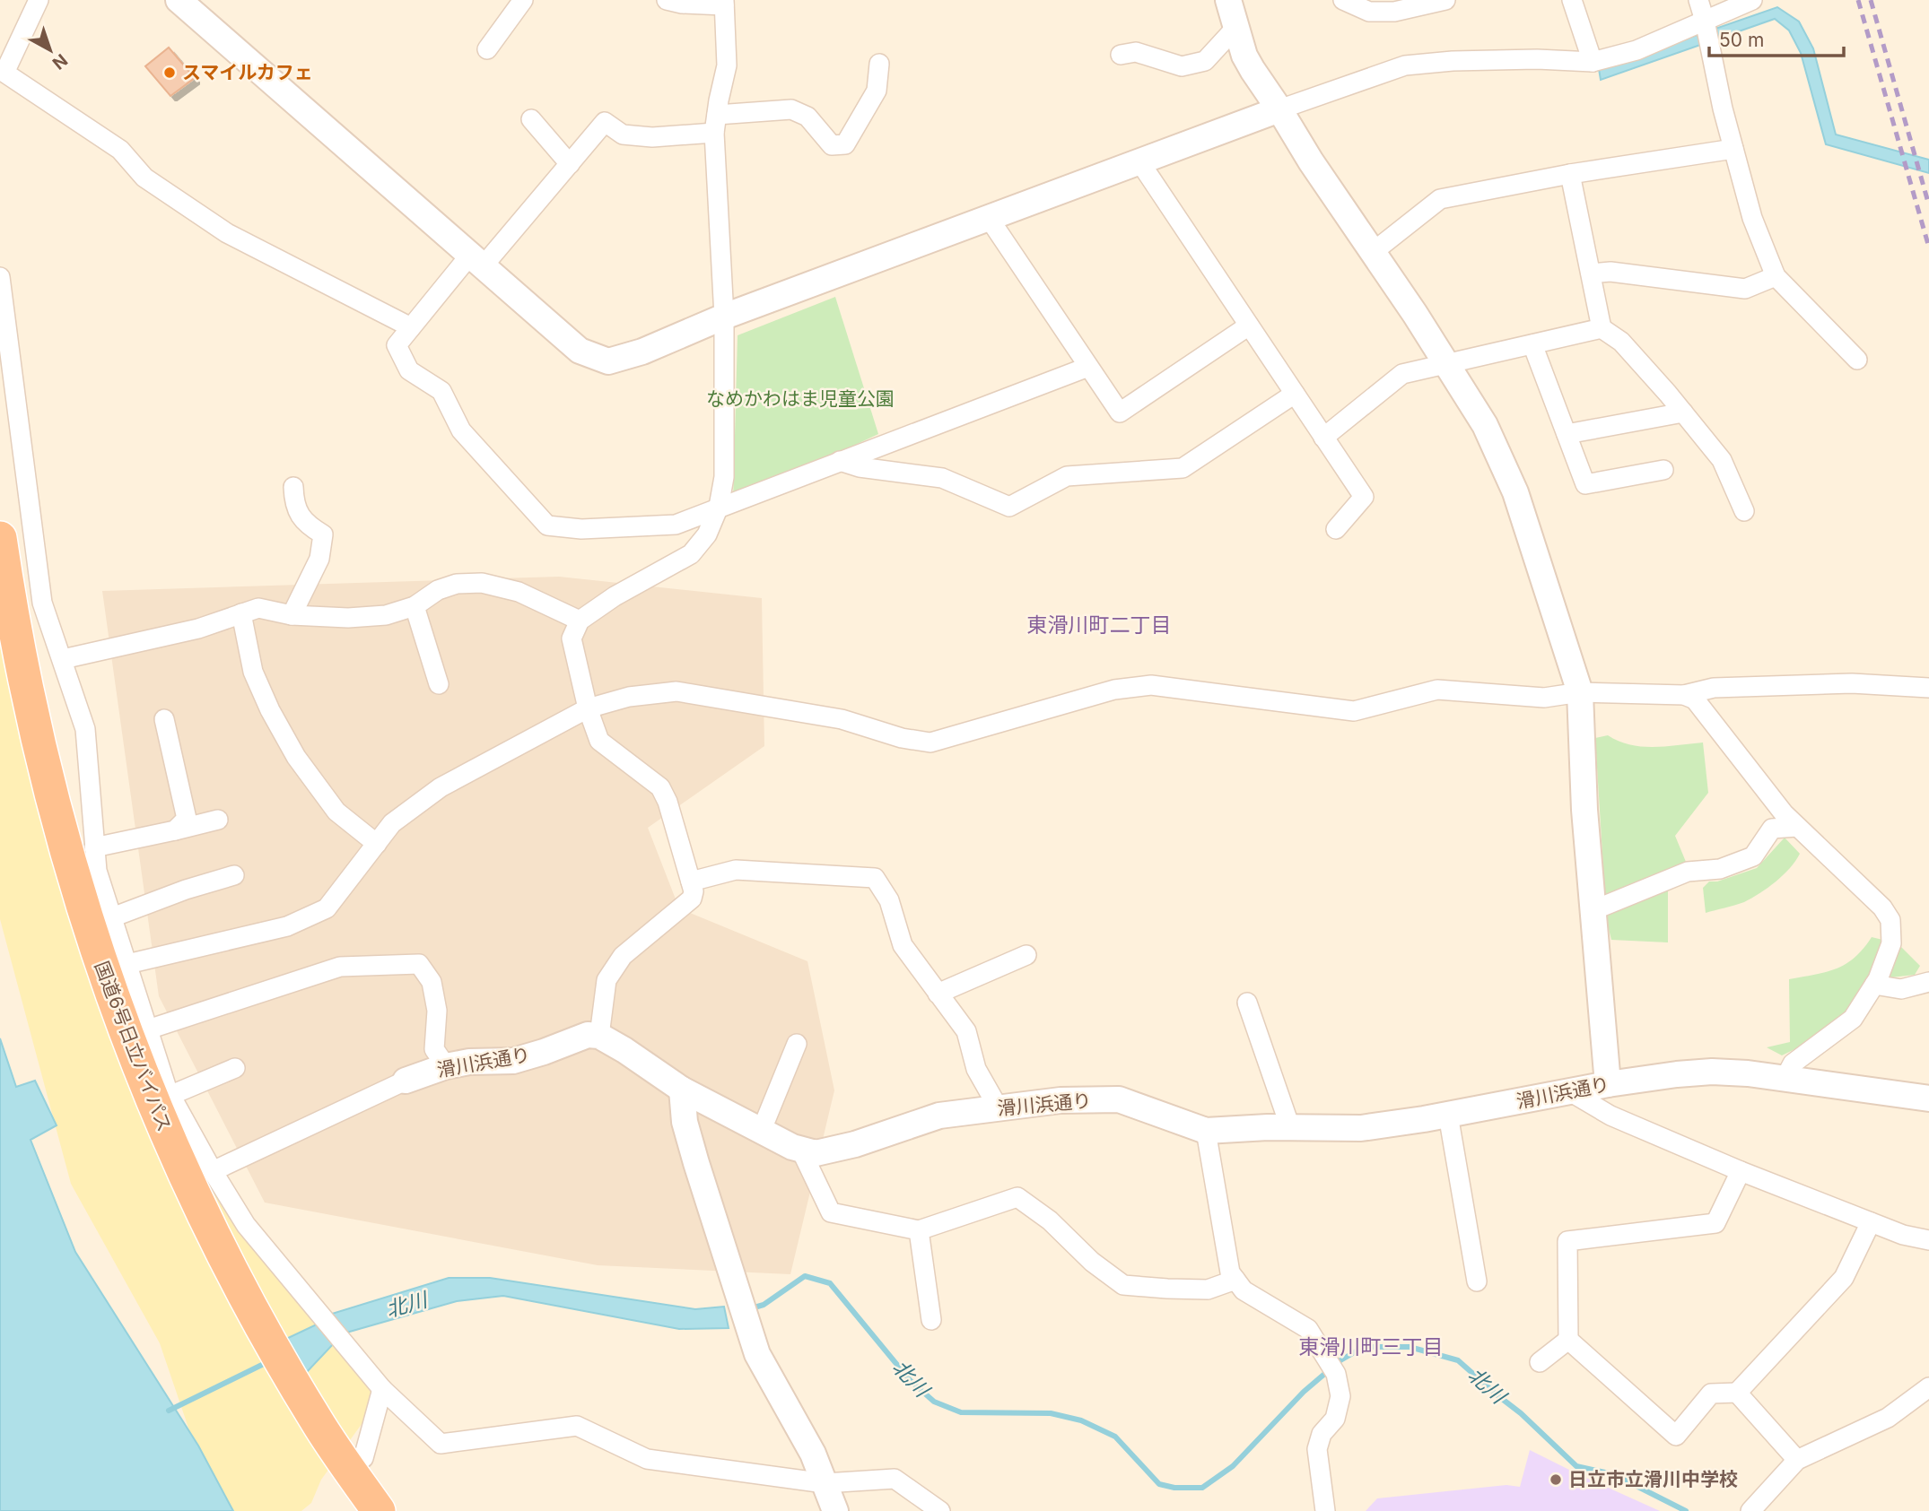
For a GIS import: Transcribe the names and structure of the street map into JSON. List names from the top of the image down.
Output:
{
  "streets": {
    "highway": ["国道6号日立バイパス"],
    "street": ["滑川浜通り"]
  },
  "districts": ["東滑川町二丁目", "東滑川町三丁目"],
  "water": ["北川"],
  "parks": ["なめかわはま児童公園"],
  "places": ["スマイルカフェ", "日立市立滑川中学校"],
  "scale_bar": "50 m",
  "north": "bottom right"
}
